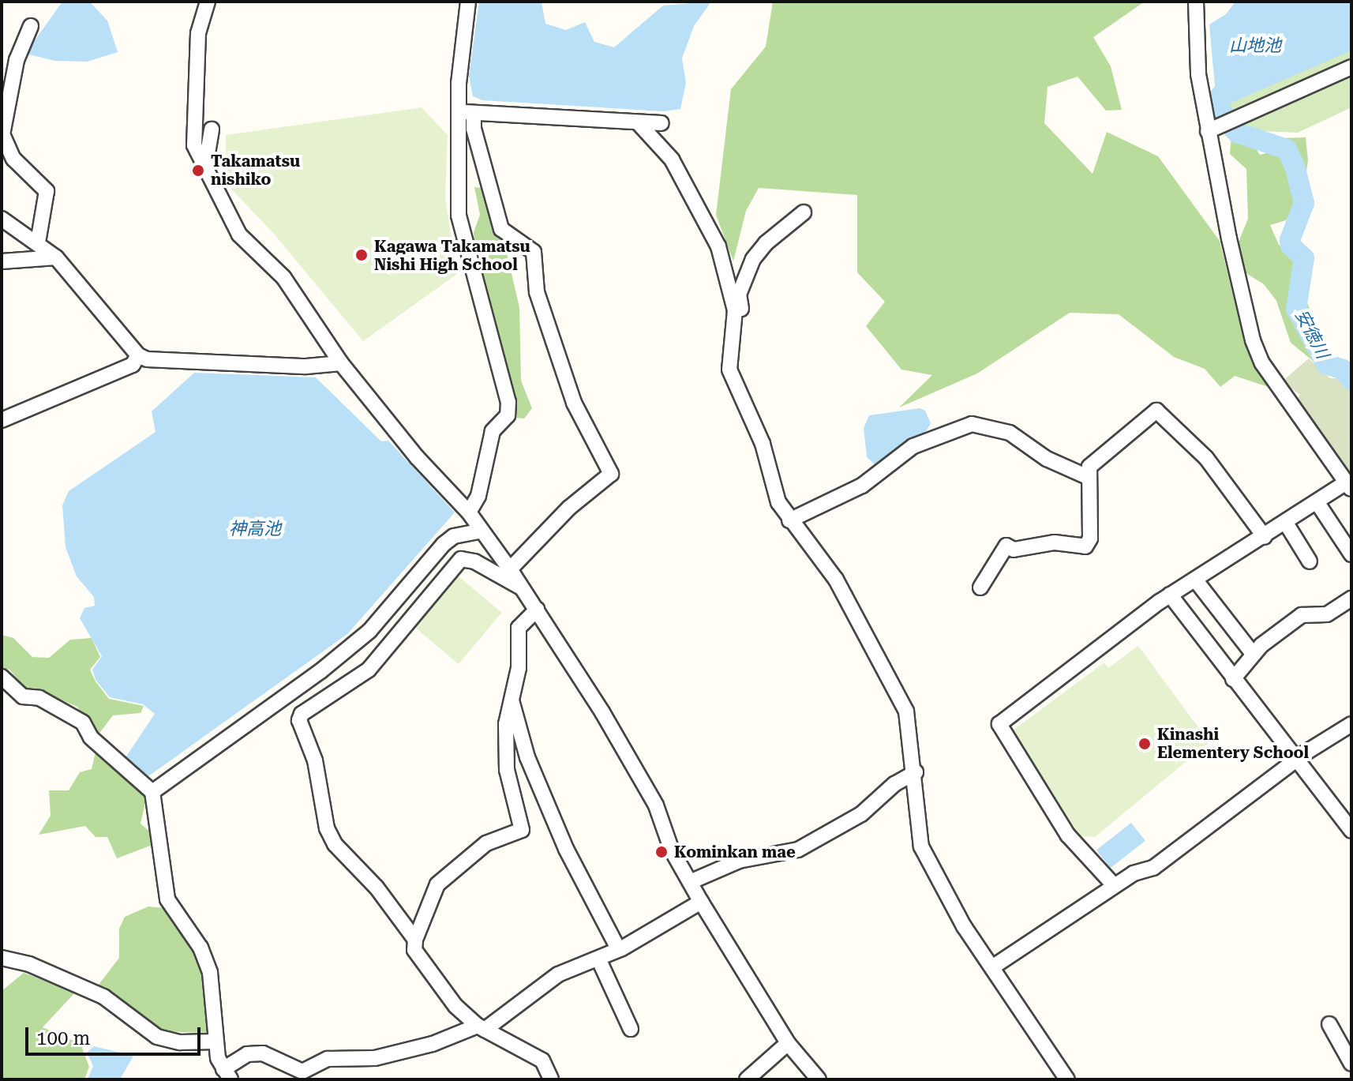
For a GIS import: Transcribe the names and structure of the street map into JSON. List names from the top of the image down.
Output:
{
  "water": ["山地池", "安徳川", "神高池"],
  "places": [
    "Takamatsu nishiko",
    "Kagawa Takamatsu Nishi High School",
    "Kinashi Elementery School",
    "Kominkan mae"
  ],
  "scale_bar": "100 m"
}
